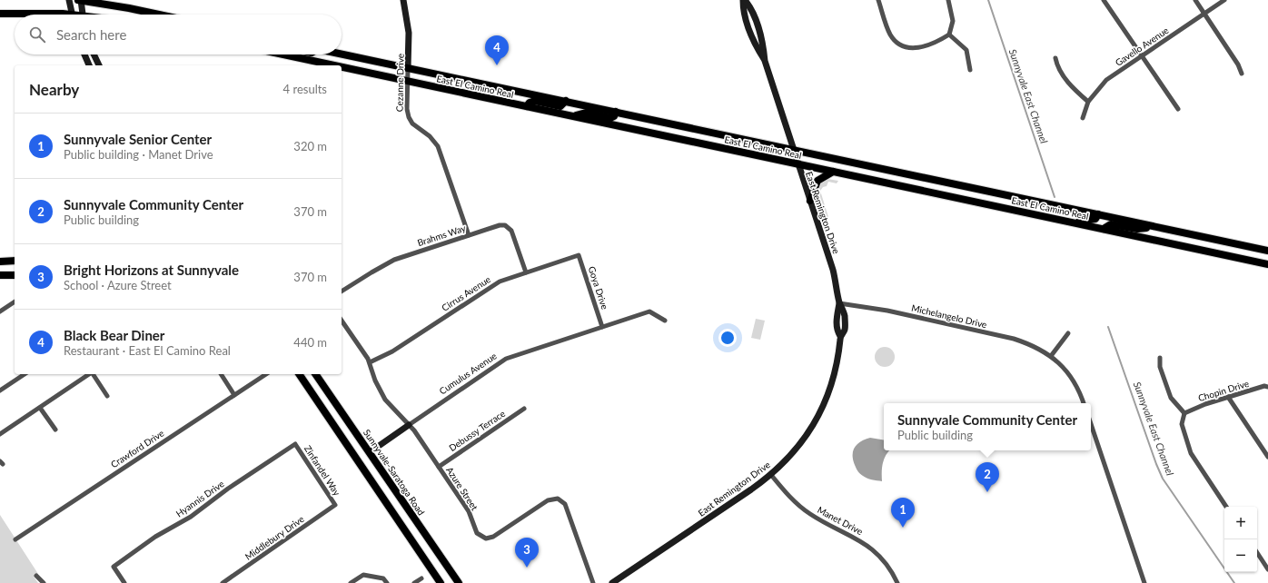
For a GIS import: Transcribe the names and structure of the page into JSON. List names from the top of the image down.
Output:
{
  "streets": {
    "main road": [
      "Cezanne Drive",
      "East El Camino Real",
      "East Remington Drive",
      "Cumulus Avenue",
      "Sunnyvale-Saratoga Road"
    ],
    "street": [
      "Gavello Avenue",
      "Brahms Way",
      "Goya Drive",
      "Cirrus Avenue",
      "Michelangelo Drive",
      "Chopin Drive",
      "Debussy Terrace",
      "Crawford Drive",
      "Zinfandel Way",
      "Azure Street",
      "Hyannis Drive",
      "Manet Drive",
      "Middlebury Drive"
    ]
  },
  "crossings": [
    ["Cezanne Drive", "East El Camino Real"],
    ["Cezanne Drive", "Brahms Way"],
    ["East El Camino Real", "East Remington Drive"],
    ["East Remington Drive", "Michelangelo Drive"],
    ["East Remington Drive", "Manet Drive"],
    ["Brahms Way", "Cirrus Avenue"],
    ["Goya Drive", "Cirrus Avenue"],
    ["Goya Drive", "Cumulus Avenue"],
    ["Cirrus Avenue", "Azure Street"],
    ["Cumulus Avenue", "Sunnyvale-Saratoga Road"],
    ["Cumulus Avenue", "Azure Street"],
    ["Debussy Terrace", "Azure Street"],
    ["Zinfandel Way", "Hyannis Drive"],
    ["Zinfandel Way", "Middlebury Drive"]
  ],
  "water": ["Sunnyvale East Channel"],
  "page": {
    "search": "Search here",
    "pins": [
      "4",
      "2",
      "1",
      "3"
    ],
    "heading": ["Nearby", "4 results"],
    "list": [
      {
        "mark": "1",
        "name": "Sunnyvale Senior Center",
        "note": "Public building · Manet Drive",
        "value": "320 m"
      },
      {
        "mark": "2",
        "name": "Sunnyvale Community Center",
        "note": "Public building",
        "value": "370 m"
      },
      {
        "mark": "3",
        "name": "Bright Horizons at Sunnyvale",
        "note": "School · Azure Street",
        "value": "370 m"
      },
      {
        "mark": "4",
        "name": "Black Bear Diner",
        "note": "Restaurant · East El Camino Real",
        "value": "440 m"
      }
    ],
    "popup": ["Sunnyvale Community Center", "Public building"],
    "map_buttons": ["+", "−"]
  }
}
